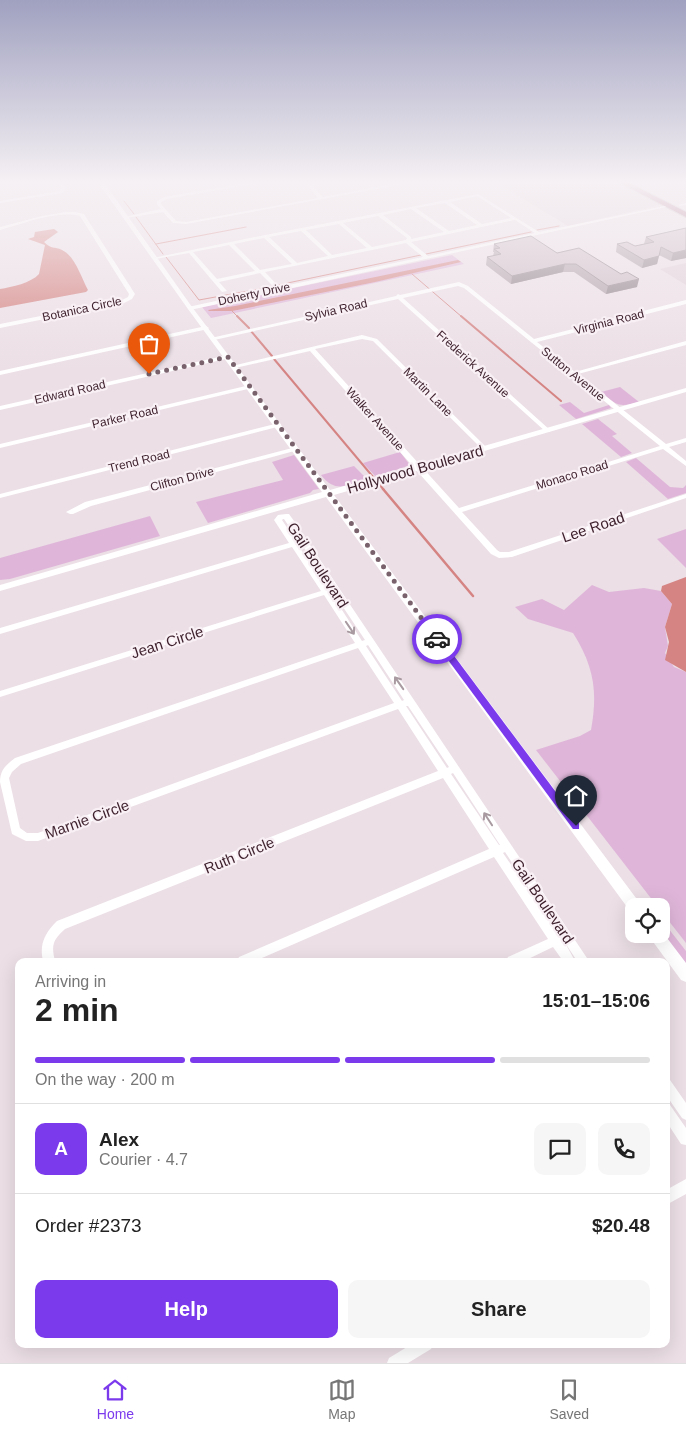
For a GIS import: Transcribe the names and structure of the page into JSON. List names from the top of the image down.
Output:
{
  "streets": {
    "street": [
      "Doherty Drive",
      "Botanica Circle",
      "Sylvia Road",
      "Virginia Road",
      "Frederick Avenue",
      "Sutton Avenue",
      "Edward Road",
      "Martin Lane",
      "Parker Road",
      "Walker Avenue",
      "Trend Road",
      "Hollywood Boulevard",
      "Monaco Road",
      "Clifton Drive",
      "Lee Road",
      "Gail Boulevard",
      "Jean Circle",
      "Marnie Circle",
      "Ruth Circle"
    ]
  },
  "crossings": [
    ["Sylvia Road", "Frederick Avenue"],
    ["Sylvia Road", "Sutton Avenue"],
    ["Virginia Road", "Sutton Avenue"],
    ["Frederick Avenue", "Hollywood Boulevard"],
    ["Sutton Avenue", "Hollywood Boulevard"],
    ["Sutton Avenue", "Monaco Road"],
    ["Martin Lane", "Walker Avenue"],
    ["Martin Lane", "Hollywood Boulevard"],
    ["Walker Avenue", "Hollywood Boulevard"],
    ["Walker Avenue", "Monaco Road"],
    ["Walker Avenue", "Lee Road"],
    ["Gail Boulevard", "Jean Circle"],
    ["Gail Boulevard", "Marnie Circle"],
    ["Gail Boulevard", "Ruth Circle"]
  ],
  "page": {
    "heading": ["2 min", "Arriving in", "15:01–15:06"],
    "panel": [
      "Alex",
      "Courier · 4.7",
      "Order #2373",
      "$20.48"
    ],
    "bar": "On the way · 200 m",
    "round": "A",
    "buttons": ["Help", "Share"],
    "tabs": ["Home", "Map", "Saved"]
  }
}
